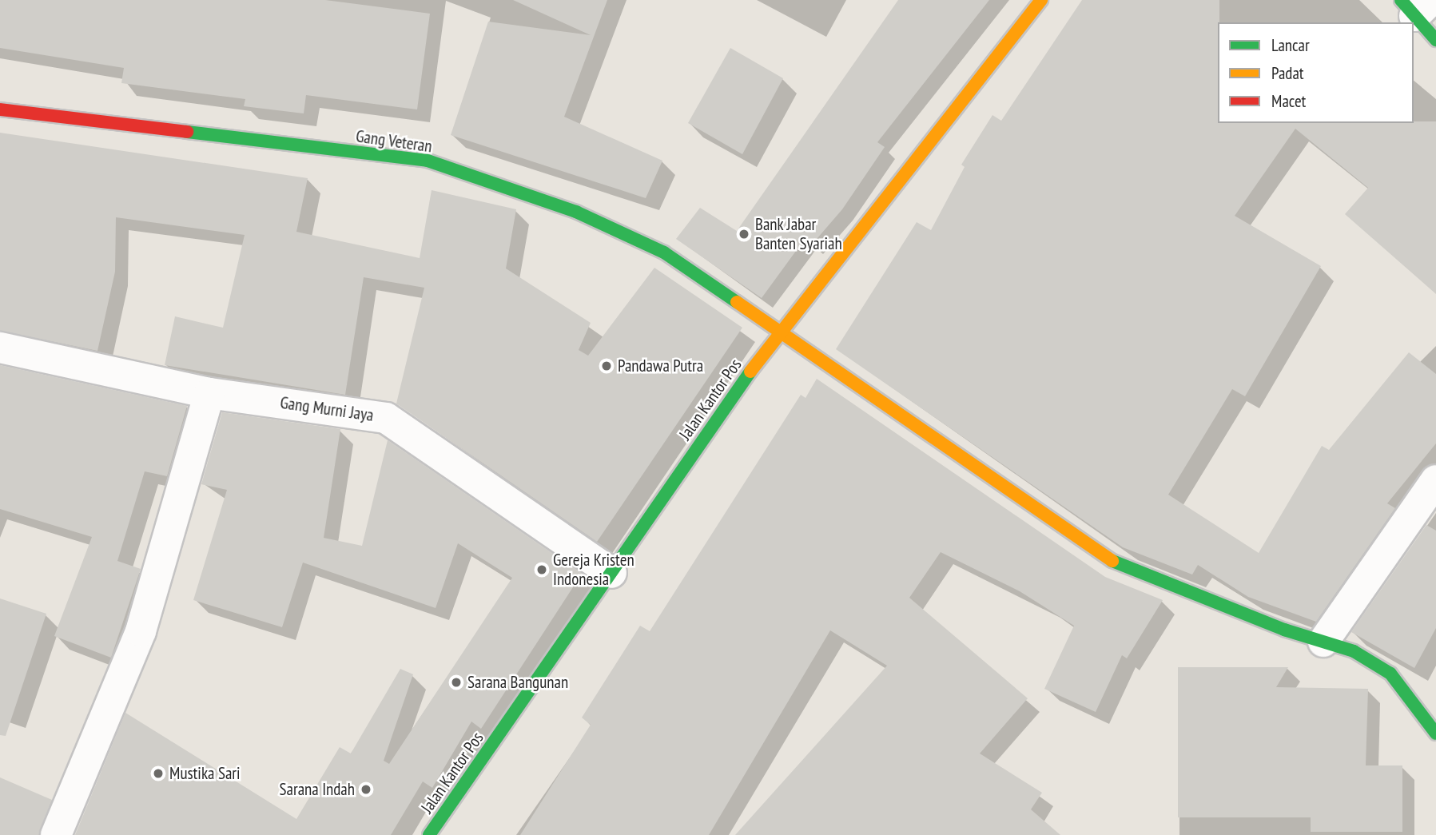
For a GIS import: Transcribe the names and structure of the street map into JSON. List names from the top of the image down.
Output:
{
  "streets": {
    "street": ["Gang Veteran", "Jalan Kantor Pos", "Gang Murni Jaya"]
  },
  "crossings": [
    ["Gang Veteran", "Jalan Kantor Pos"],
    ["Jalan Kantor Pos", "Gang Murni Jaya"]
  ],
  "places": [
    "Bank Jabar Banten Syariah",
    "Pandawa Putra",
    "Gereja Kristen Indonesia",
    "Sarana Bangunan",
    "Mustika Sari",
    "Sarana Indah"
  ],
  "legend": ["Lancar", "Padat", "Macet"]
}
